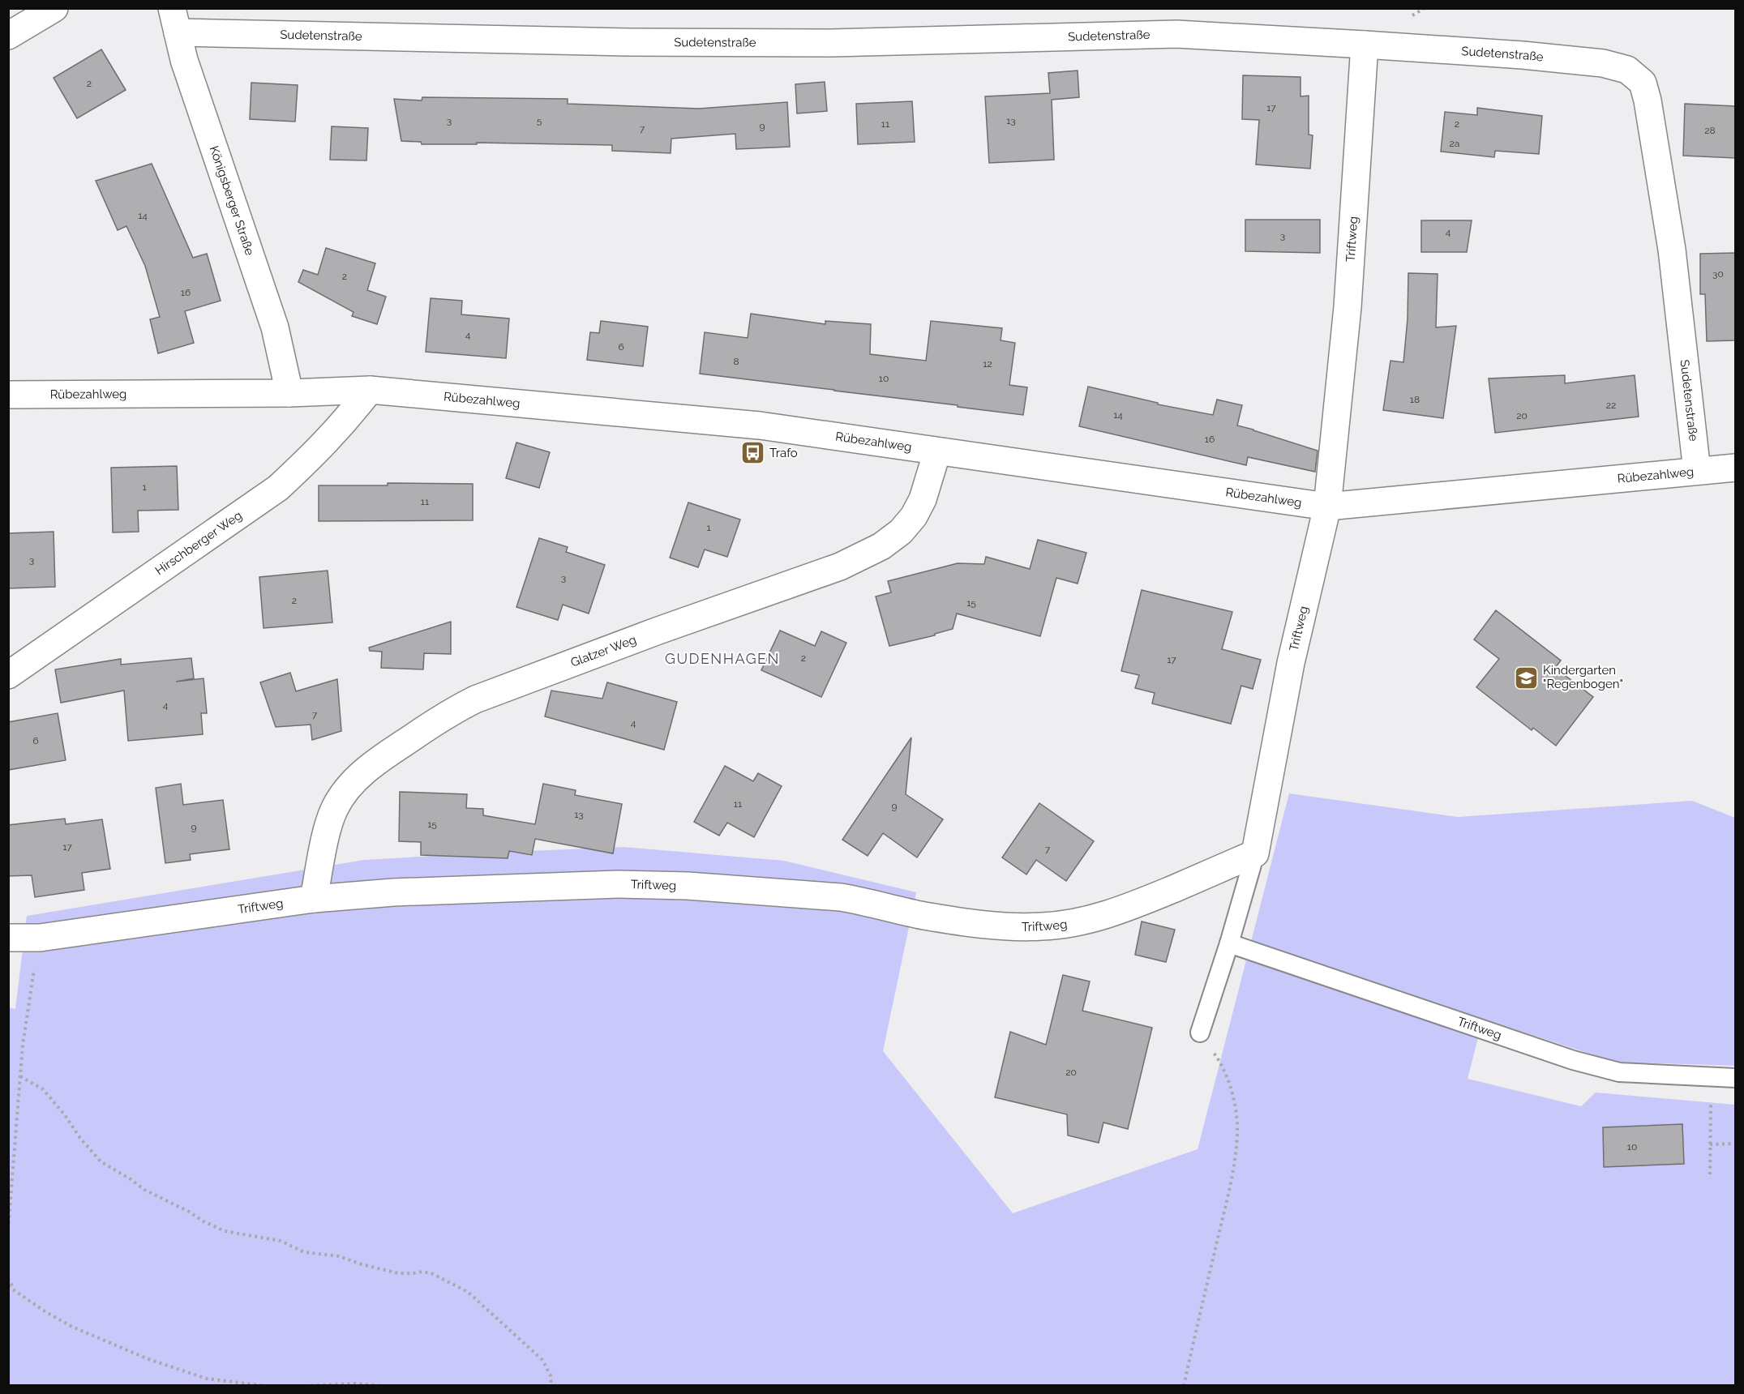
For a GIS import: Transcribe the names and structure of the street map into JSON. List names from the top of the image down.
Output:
{
  "streets": {
    "street": [
      "Sudetenstraße",
      "Königsberger Straße",
      "Triftweg",
      "Rübezahlweg",
      "Hirschberger Weg",
      "Glatzer Weg"
    ]
  },
  "crossings": [
    ["Sudetenstraße", "Königsberger Straße"],
    ["Sudetenstraße", "Triftweg"],
    ["Sudetenstraße", "Rübezahlweg"],
    ["Königsberger Straße", "Rübezahlweg"],
    ["Triftweg", "Rübezahlweg"],
    ["Triftweg", "Glatzer Weg"],
    ["Rübezahlweg", "Hirschberger Weg"],
    ["Rübezahlweg", "Glatzer Weg"]
  ],
  "districts": ["GUDENHAGEN"],
  "places": {
    "bus stop": ["Trafo"],
    "school or university": ["Kindergarten \"Regenbogen\""]
  },
  "house_numbers": [
    "2",
    "17",
    "3",
    "5",
    "13",
    "11",
    "2",
    "9",
    "7",
    "28",
    "2a",
    "14",
    "4",
    "3",
    "30",
    "2",
    "16",
    "4",
    "6",
    "8",
    "12",
    "10",
    "18",
    "22",
    "14",
    "20",
    "16",
    "1",
    "11",
    "1",
    "3",
    "3",
    "2",
    "15",
    "2",
    "17",
    "4",
    "7",
    "4",
    "6",
    "11",
    "9",
    "13",
    "15",
    "9",
    "17",
    "7",
    "20",
    "10"
  ]
}
